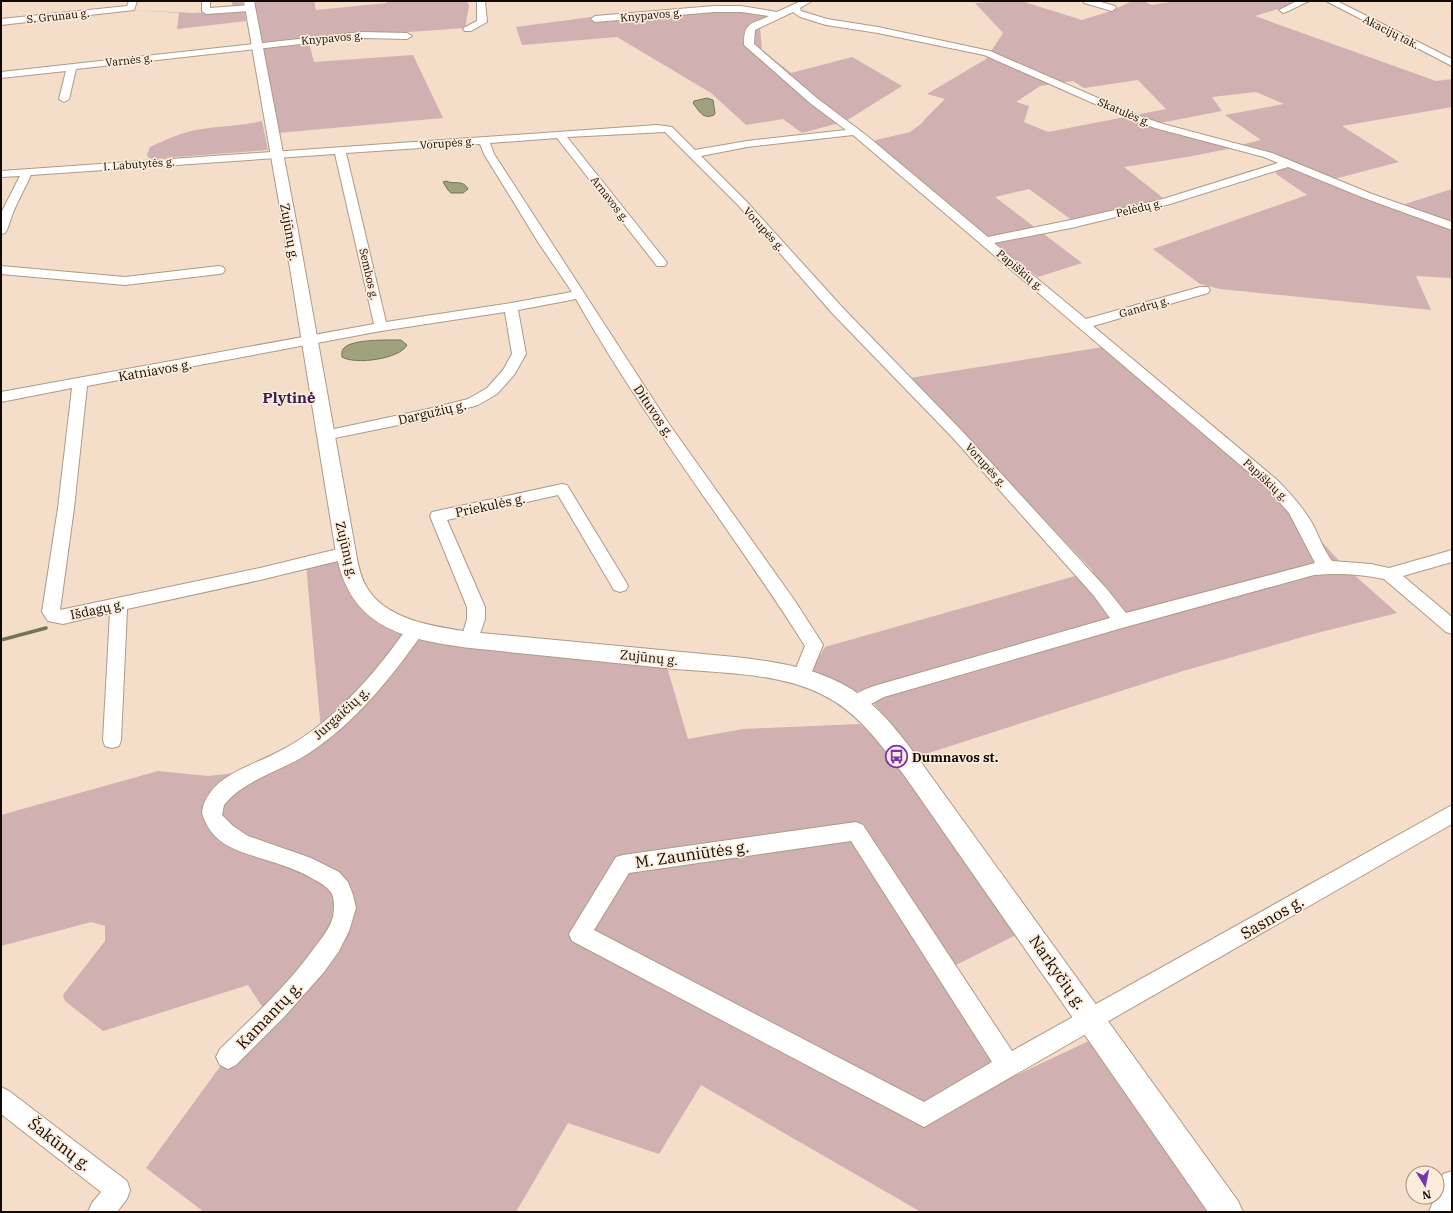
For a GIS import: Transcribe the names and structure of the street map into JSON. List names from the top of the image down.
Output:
{
  "streets": {
    "main road": ["Zujūnų g.", "Narkyčių g."],
    "street": [
      "Knypavos g.",
      "S. Grunau g.",
      "Akacijų tak.",
      "Varnės g.",
      "Skatulės g.",
      "Vorupės g.",
      "I. Labutytės g.",
      "Arnavos g.",
      "Pelėdų g.",
      "Papiškių g.",
      "Sembos g.",
      "Gandrų g.",
      "Katniavos g.",
      "Dituvos g.",
      "Dargužių g.",
      "Priekulės g.",
      "Išdagų g.",
      "Jurgaičių g.",
      "M. Zauniūtės g.",
      "Sasnos g.",
      "Kamantų g.",
      "Šakūnų g."
    ]
  },
  "crossings": [
    ["Knypavos g.", "Varnės g."],
    ["Knypavos g.", "Zujūnų g."],
    ["Knypavos g.", "Papiškių g."],
    ["Varnės g.", "Zujūnų g."],
    ["Skatulės g.", "Pelėdų g."],
    ["Skatulės g.", "Papiškių g."],
    ["Vorupės g.", "I. Labutytės g."],
    ["Vorupės g.", "Arnavos g."],
    ["Vorupės g.", "Zujūnų g."],
    ["Vorupės g.", "Sembos g."],
    ["Vorupės g.", "Dituvos g."],
    ["I. Labutytės g.", "Zujūnų g."],
    ["Pelėdų g.", "Papiškių g."],
    ["Zujūnų g.", "Katniavos g."],
    ["Zujūnų g.", "Dituvos g."],
    ["Zujūnų g.", "Dargužių g."],
    ["Zujūnų g.", "Priekulės g."],
    ["Zujūnų g.", "Išdagų g."],
    ["Zujūnų g.", "Jurgaičių g."],
    ["Zujūnų g.", "Narkyčių g."],
    ["Papiškių g.", "Gandrų g."],
    ["Katniavos g.", "Išdagų g."],
    ["Jurgaičių g.", "Kamantų g."],
    ["M. Zauniūtės g.", "Sasnos g."],
    ["M. Zauniūtės g.", "Narkyčių g."],
    ["Sasnos g.", "Narkyčių g."]
  ],
  "districts": ["Plytinė"],
  "places": {
    "bus stop": ["Dumnavos st."]
  },
  "north": "bottom"
}
